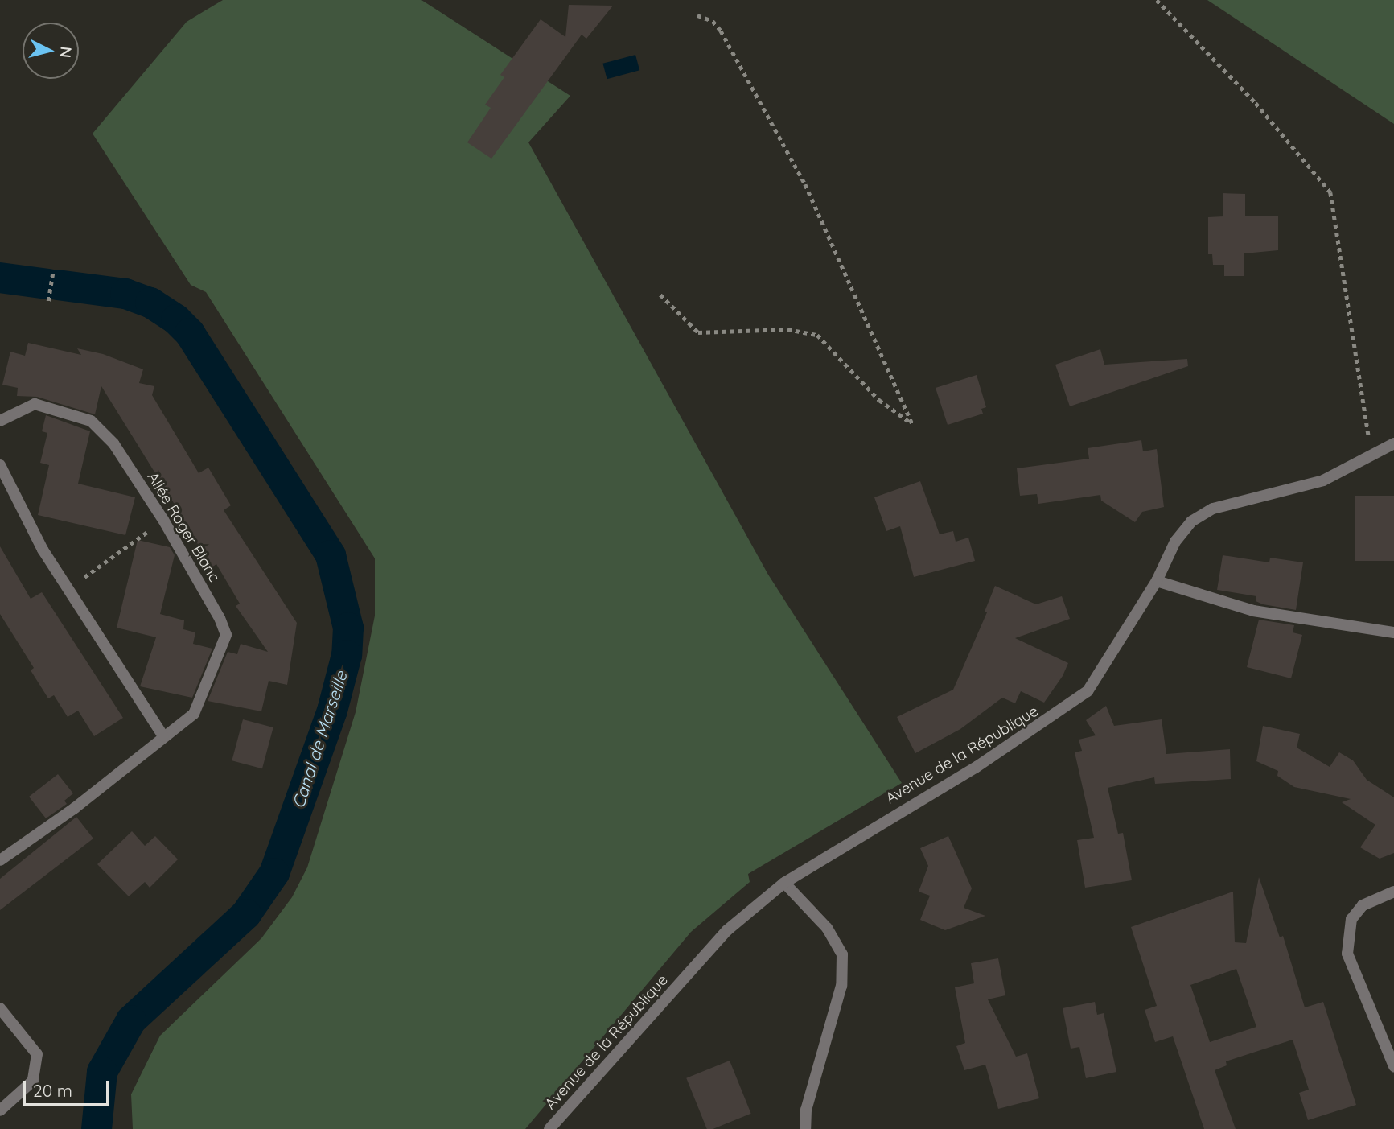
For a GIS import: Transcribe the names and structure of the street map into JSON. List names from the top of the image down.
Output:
{
  "streets": {
    "street": ["Allée Roger Blanc", "Avenue de la République"]
  },
  "water": ["Canal de Marseille"],
  "scale_bar": "20 m",
  "north": "right"
}
